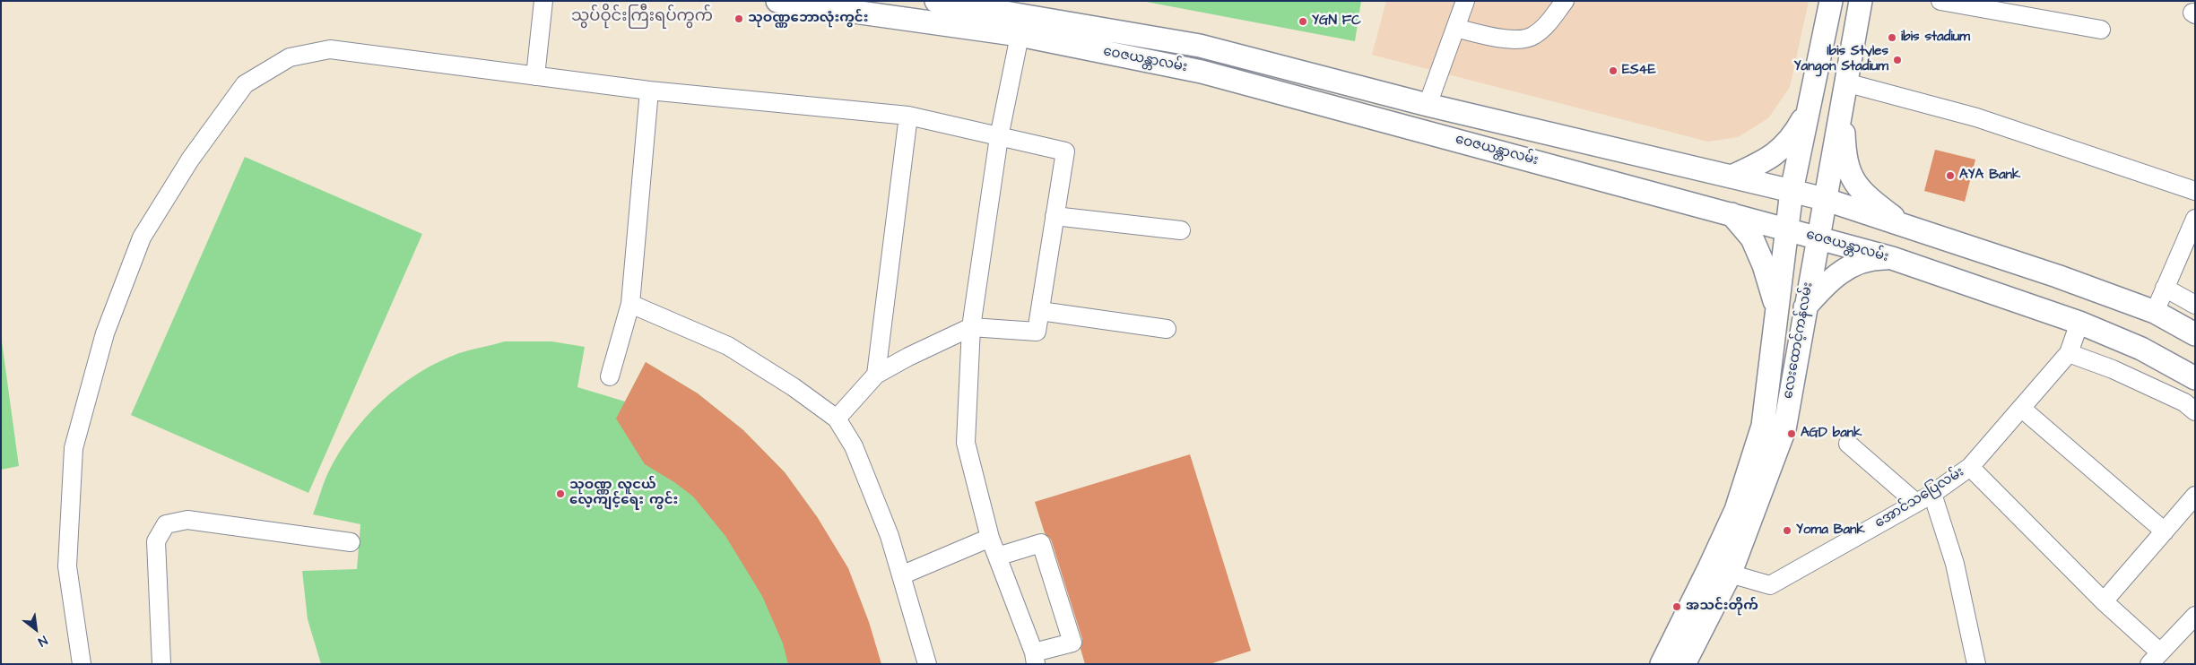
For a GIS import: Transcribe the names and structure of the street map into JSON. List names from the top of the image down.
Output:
{
  "streets": {
    "main road": ["ဝေဇယန္တာလမ်း", "လေးထောင့်ကန်လမ်း"],
    "street": ["အောင်သပြေလမ်း"]
  },
  "crossings": [
    ["ဝေဇယန္တာလမ်း", "လေးထောင့်ကန်လမ်း"],
    ["ဝေဇယန္တာလမ်း", "အောင်သပြေလမ်း"],
    ["လေးထောင့်ကန်လမ်း", "အောင်သပြေလမ်း"]
  ],
  "districts": ["သွပ်ဝိုင်းကြီးရပ်ကွက်"],
  "places": [
    "သုဝဏ္ဏဘောလုံးကွင်း",
    "YGN FC",
    "ibis stadium",
    "Ibis Styles Yangon Stadium",
    "ES4E",
    "AYA Bank",
    "AGD bank",
    "သုဝဏ္ဏ လူငယ် လေ့ကျင့်ရေး ကွင်း",
    "Yoma Bank",
    "အသင်းတိုက်"
  ],
  "north": "bottom right"
}
